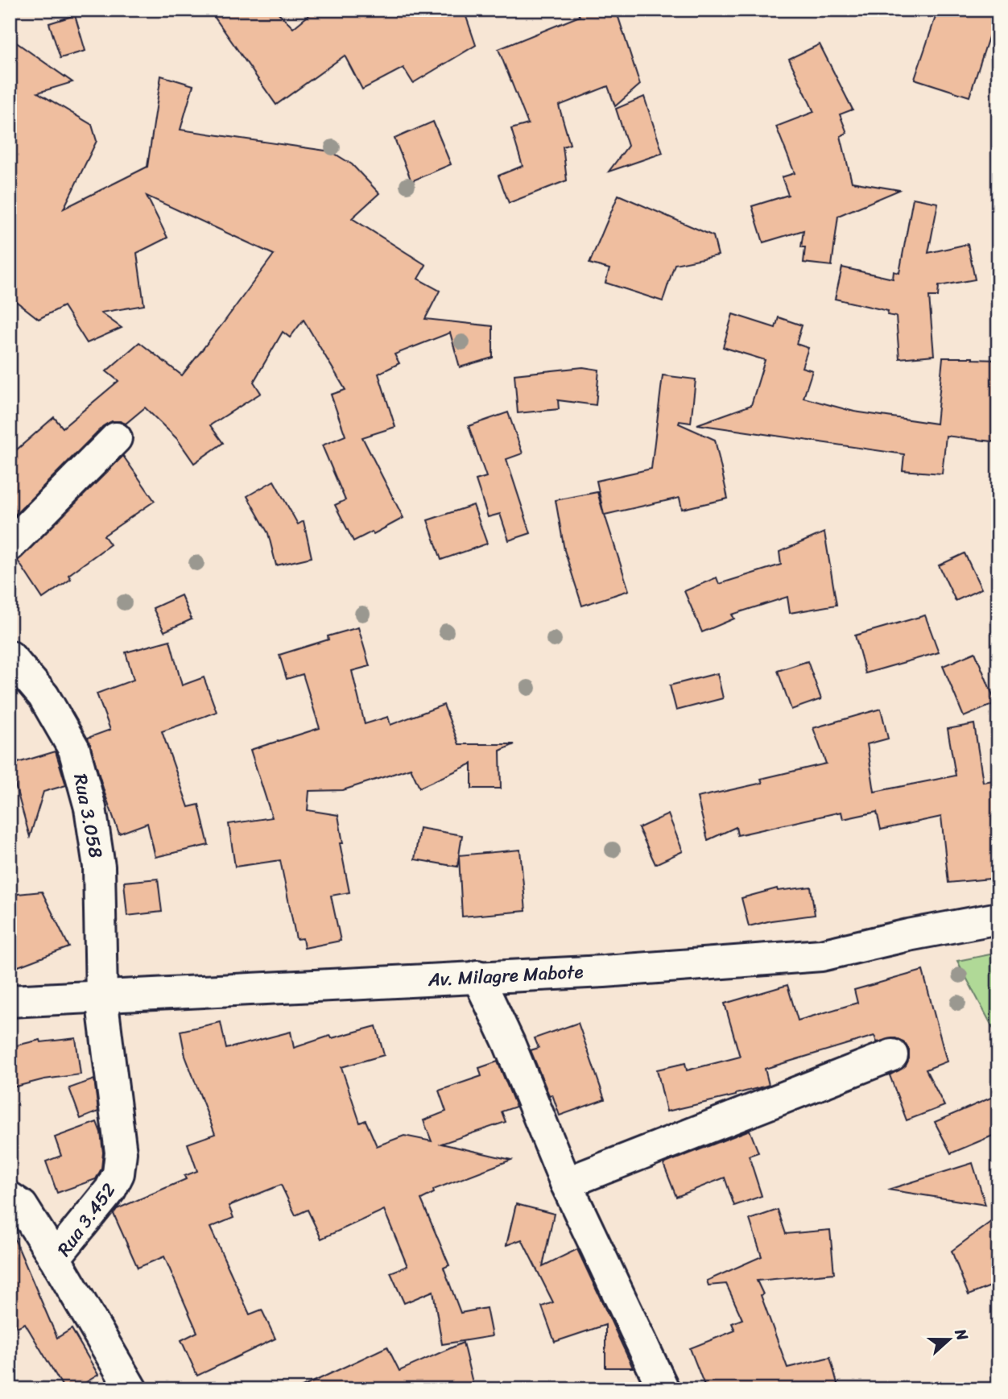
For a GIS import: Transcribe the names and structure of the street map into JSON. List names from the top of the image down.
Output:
{
  "streets": {
    "street": ["Rua 3.058", "Av. Milagre Mabote", "Rua 3.452"]
  },
  "crossings": [
    ["Rua 3.058", "Av. Milagre Mabote"],
    ["Rua 3.058", "Rua 3.452"],
    ["Av. Milagre Mabote", "Rua 3.452"]
  ],
  "north": "right"
}
